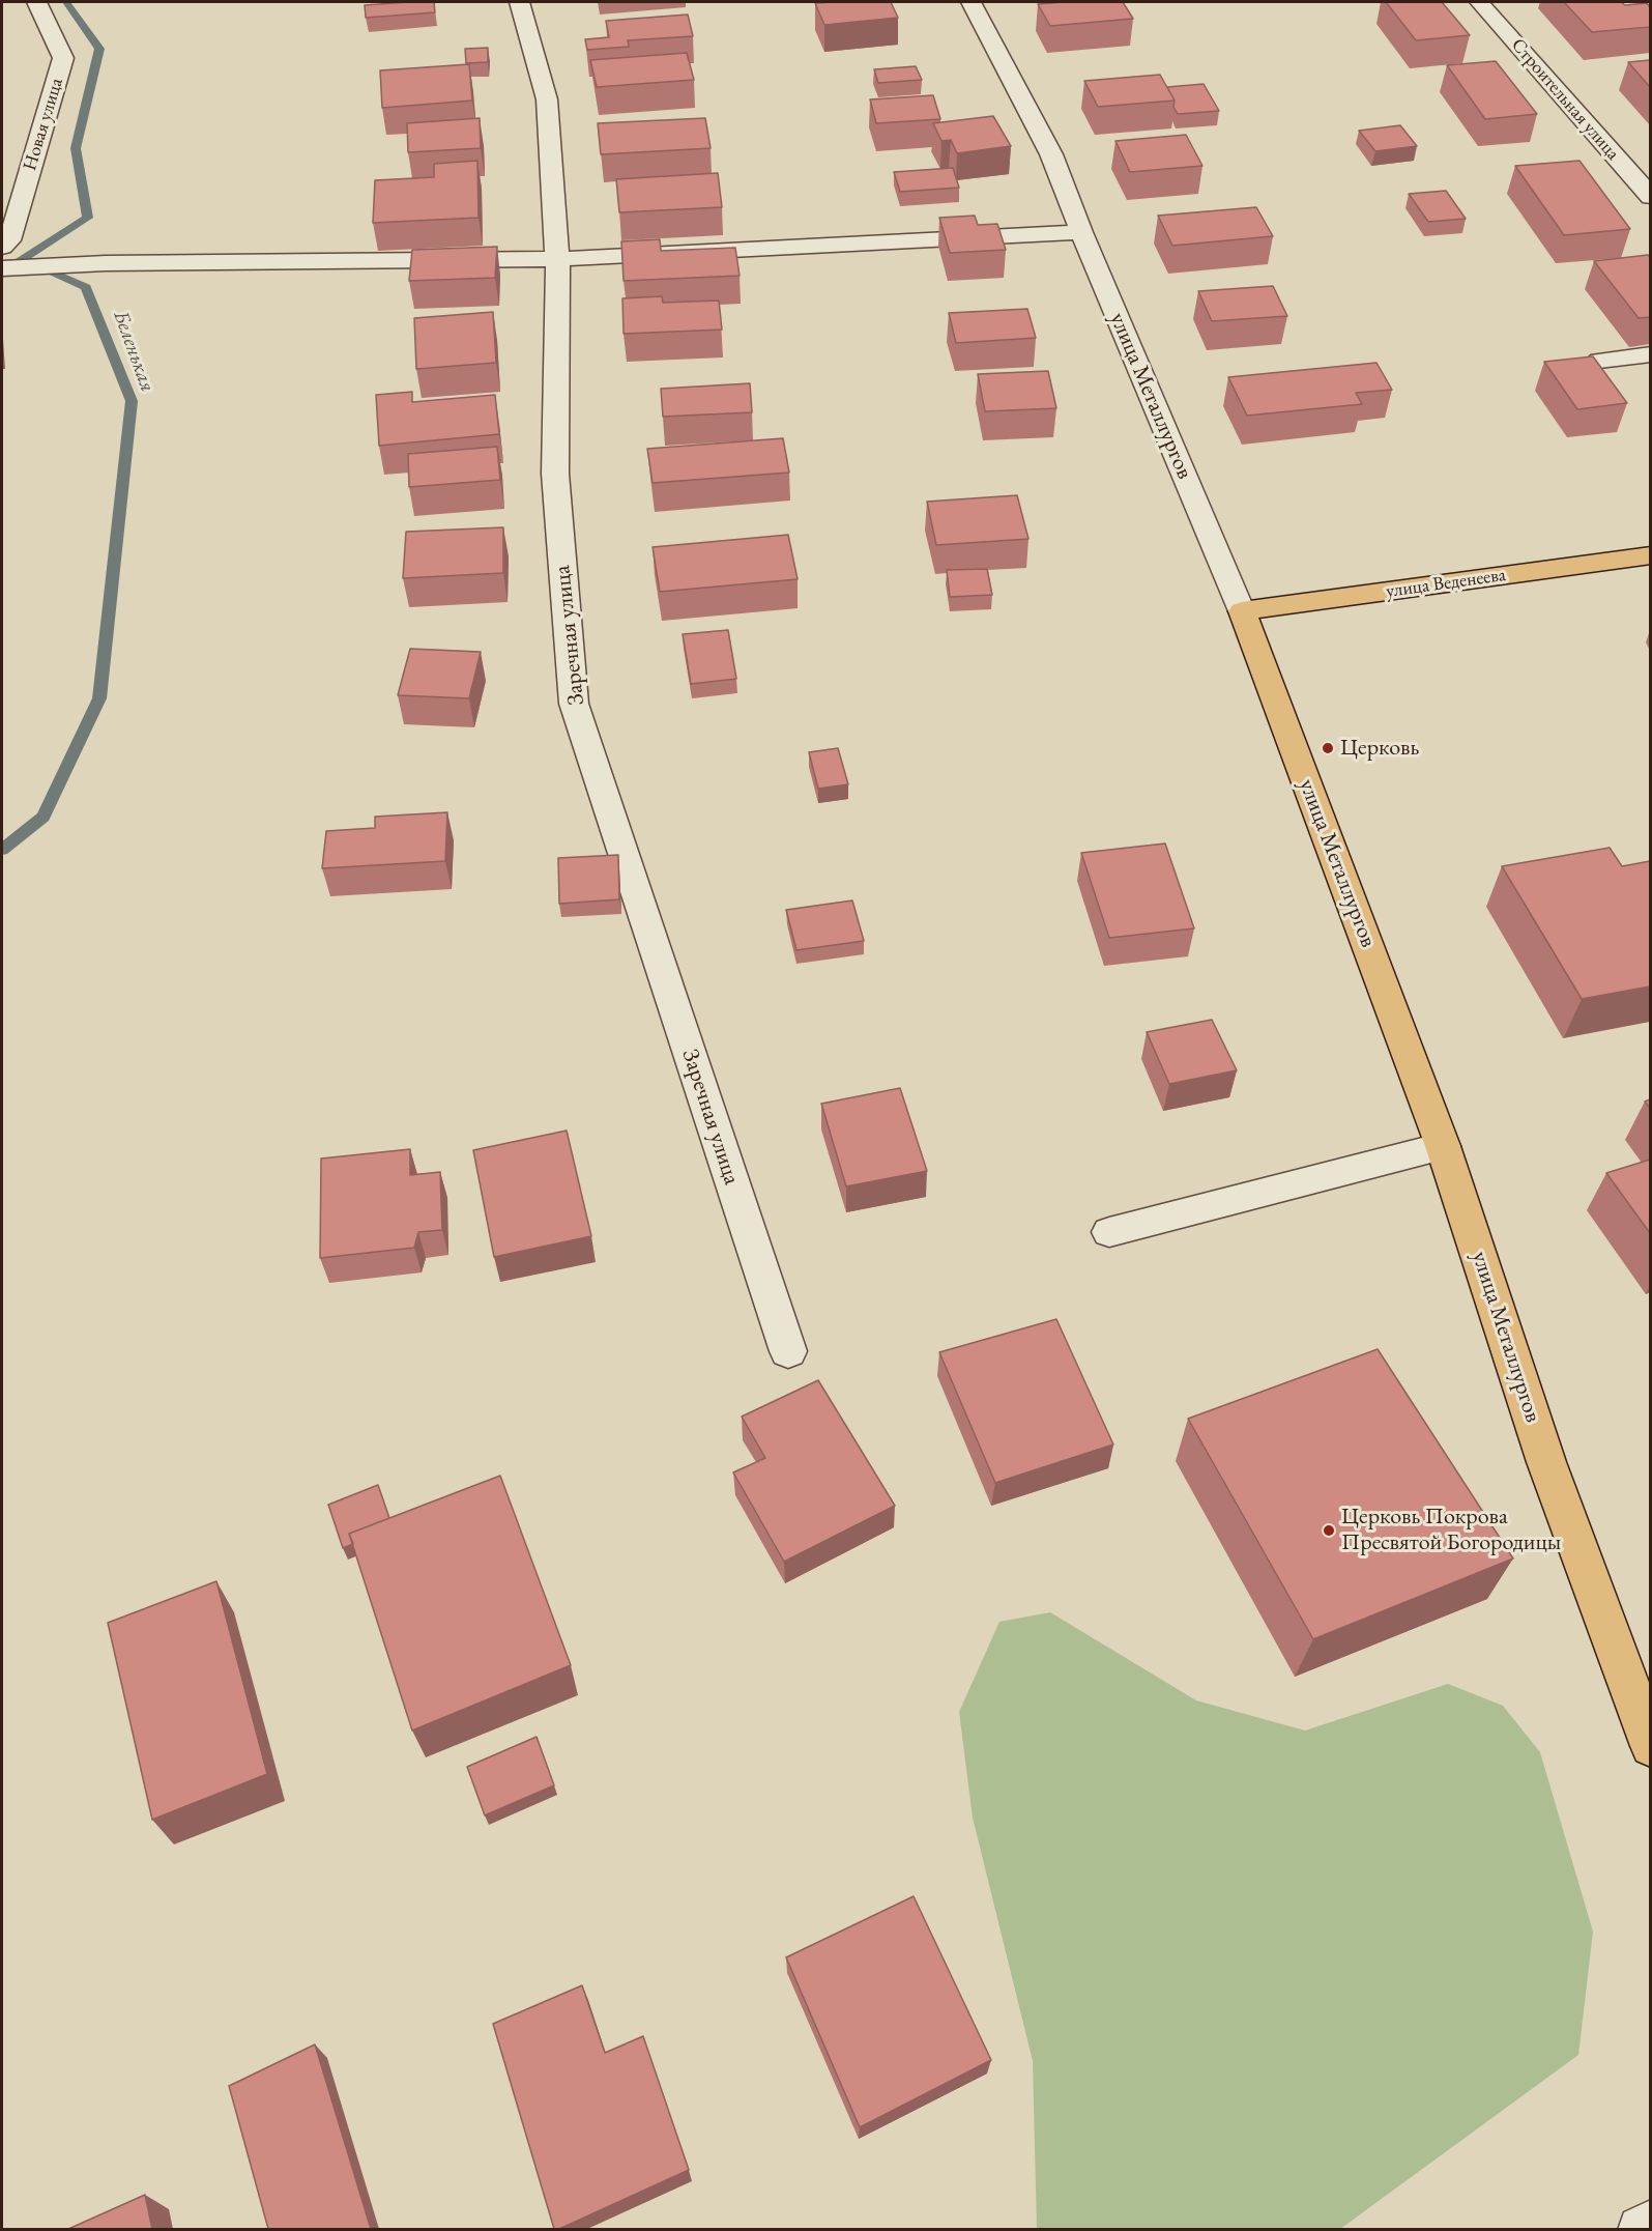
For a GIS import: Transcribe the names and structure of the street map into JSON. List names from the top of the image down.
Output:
{
  "streets": {
    "main road": ["улица Металлургов", "улица Веденеева"],
    "street": ["Строительная улица", "Новая улица", "Заречная улица"]
  },
  "crossings": [
    ["улица Металлургов", "улица Веденеева"]
  ],
  "water": ["Беленькая"],
  "places": ["Церковь", "Церковь Покрова Пресвятой Богородицы"]
}
